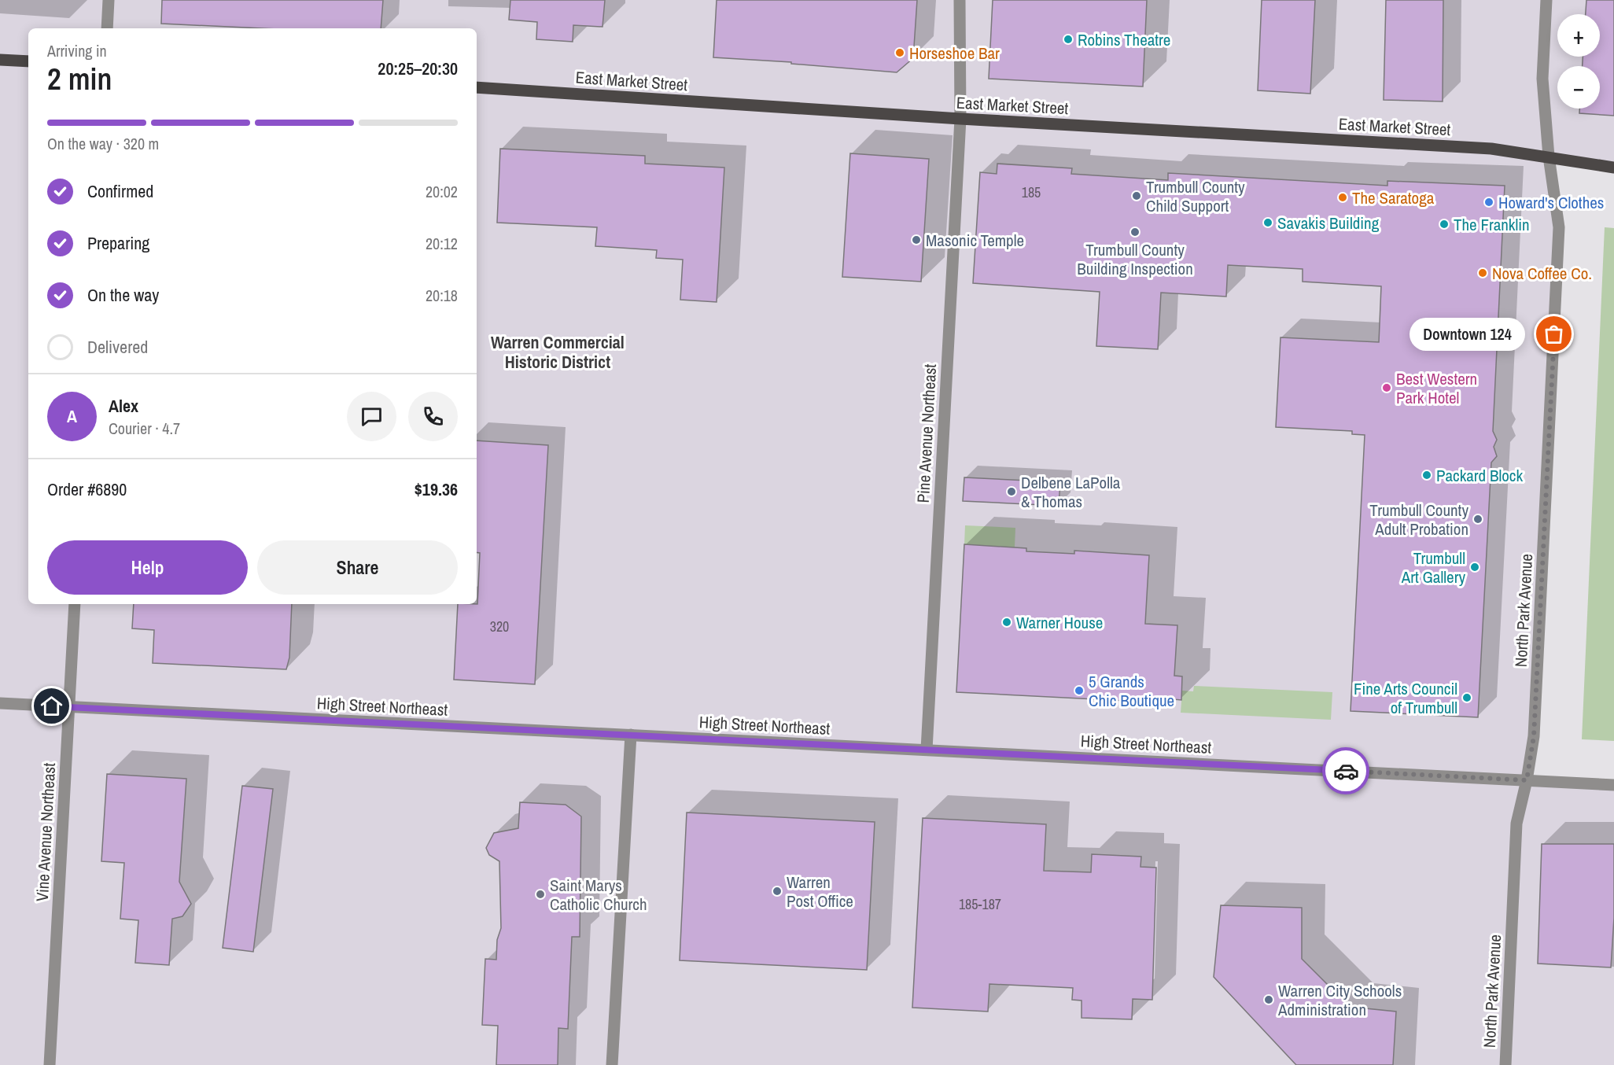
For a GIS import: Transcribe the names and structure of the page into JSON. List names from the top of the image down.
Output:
{
  "streets": {
    "main road": ["East Market Street"],
    "street": [
      "Pine Avenue Northeast",
      "North Park Avenue",
      "High Street Northeast",
      "Vine Avenue Northeast"
    ]
  },
  "crossings": [
    ["East Market Street", "Pine Avenue Northeast"],
    ["East Market Street", "North Park Avenue"],
    ["Pine Avenue Northeast", "High Street Northeast"],
    ["North Park Avenue", "High Street Northeast"],
    ["High Street Northeast", "Vine Avenue Northeast"]
  ],
  "districts": ["Warren Commercial Historic District"],
  "places": [
    "Robins Theatre",
    "Horseshoe Bar",
    "Trumbull County Child Support",
    "The Saratoga",
    "Howard's Clothes",
    "Savakis Building",
    "The Franklin",
    "Trumbull County Building Inspection",
    "Masonic Temple",
    "Nova Coffee Co.",
    "Downtown 124",
    "Best Western Park Hotel",
    "Packard Block",
    "Delbene LaPolla & Thomas",
    "Trumbull County Adult Probation",
    "Trumbull Art Gallery",
    "Warner House",
    "5 Grands Chic Boutique",
    "Fine Arts Council of Trumbull",
    "Warren Post Office",
    "Saint Marys Catholic Church",
    "Warren City Schools Administration"
  ],
  "house_numbers": ["185", "320", "185-187"],
  "page": {
    "map_buttons": ["+", "−"],
    "heading": ["2 min", "Arriving in", "20:25–20:30"],
    "panel": [
      "Alex",
      "Courier · 4.7",
      "Order #6890",
      "$19.36"
    ],
    "bar": "On the way · 320 m",
    "list": [
      ["Confirmed", "20:02"],
      ["Preparing", "20:12"],
      ["On the way", "20:18"],
      "Delivered"
    ],
    "bubble": "Downtown 124",
    "round": "A",
    "buttons": ["Help", "Share"]
  }
}
